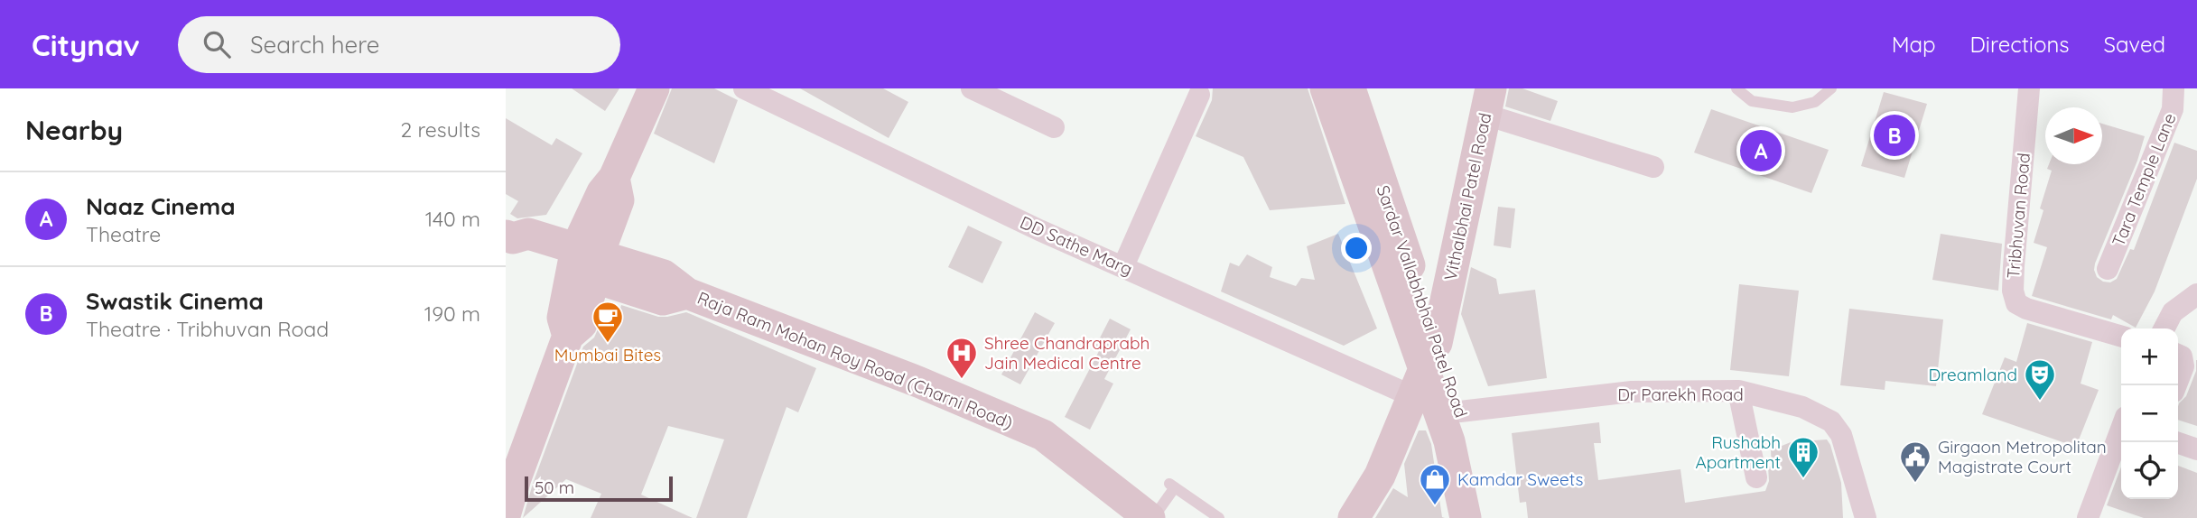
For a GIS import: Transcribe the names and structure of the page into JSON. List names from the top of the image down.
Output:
{
  "streets": {
    "street": [
      "Tara Temple Lane",
      "Vithalbhai Patel Road",
      "Tribhuvan Road",
      "DD Sathe Marg",
      "Sardar Vallabhbhai Patel Road",
      "Raja Ram Mohan Roy Road (Charni Road)",
      "Dr Parekh Road"
    ]
  },
  "crossings": [
    ["Vithalbhai Patel Road", "DD Sathe Marg"],
    ["Vithalbhai Patel Road", "Sardar Vallabhbhai Patel Road"],
    ["DD Sathe Marg", "Sardar Vallabhbhai Patel Road"],
    ["Sardar Vallabhbhai Patel Road", "Dr Parekh Road"]
  ],
  "places": {
    "cafe": ["Mumbai Bites"],
    "hospital": ["Shree Chandraprabh Jain Medical Centre"],
    "theatre": ["Dreamland"],
    "building": ["Rushabh Apartment"],
    "public building": ["Girgaon Metropolitan Magistrate Court"],
    "shop": ["Kamdar Sweets"]
  },
  "scale_bar": "50 m",
  "north": "right",
  "page": {
    "header": "Citynav",
    "search": "Search here",
    "nav": ["Map", "Directions", "Saved"],
    "heading": ["Nearby", "2 results"],
    "pins": ["B", "A"],
    "list": [
      {
        "mark": "A",
        "name": "Naaz Cinema",
        "note": "Theatre",
        "value": "140 m"
      },
      {
        "mark": "B",
        "name": "Swastik Cinema",
        "note": "Theatre · Tribhuvan Road",
        "value": "190 m"
      }
    ],
    "map_buttons": ["+", "−"],
    "scale": "50 m"
  }
}
